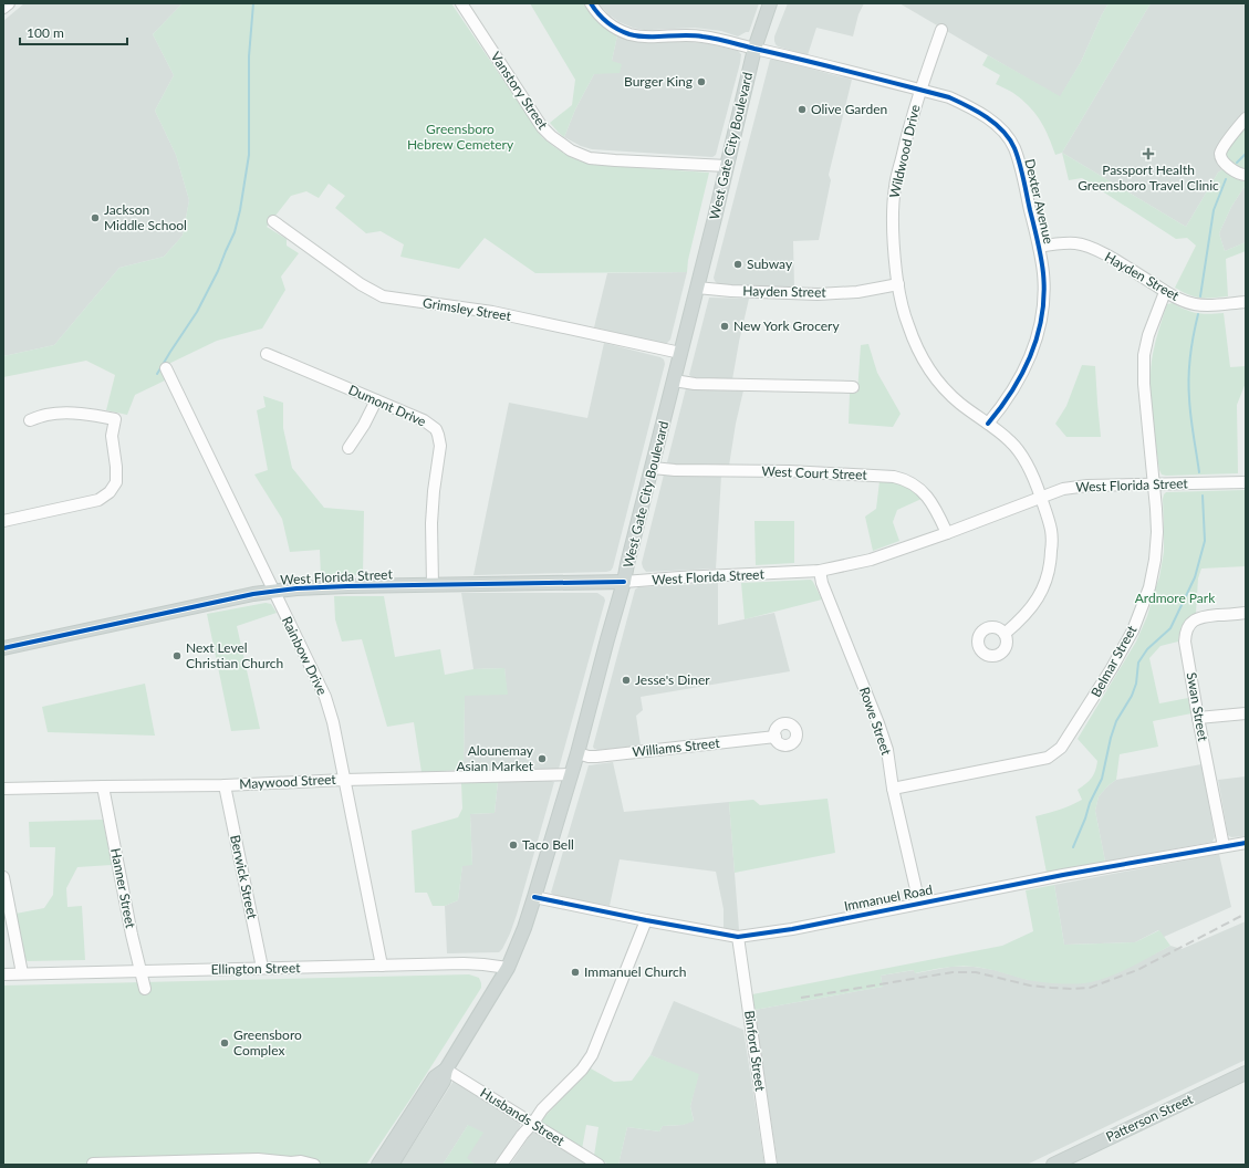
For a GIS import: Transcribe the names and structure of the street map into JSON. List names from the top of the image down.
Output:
{
  "streets": {
    "main road": ["West Gate City Boulevard", "West Florida Street", "Patterson Street"],
    "street": [
      "Vanstory Street",
      "Wildwood Drive",
      "Dexter Avenue",
      "Hayden Street",
      "Grimsley Street",
      "Dumont Drive",
      "West Court Street",
      "Rainbow Drive",
      "Belmar Street",
      "Swan Street",
      "Rowe Street",
      "Williams Street",
      "Maywood Street",
      "Berwick Street",
      "Hanner Street",
      "Immanuel Road",
      "Ellington Street",
      "Binford Street",
      "Husbands Street"
    ]
  },
  "crossings": [
    ["Vanstory Street", "West Gate City Boulevard"],
    ["West Gate City Boulevard", "Dexter Avenue"],
    ["West Gate City Boulevard", "Hayden Street"],
    ["West Gate City Boulevard", "Grimsley Street"],
    ["West Gate City Boulevard", "West Court Street"],
    ["West Gate City Boulevard", "West Florida Street"],
    ["West Gate City Boulevard", "Williams Street"],
    ["West Gate City Boulevard", "Maywood Street"],
    ["West Gate City Boulevard", "Immanuel Road"],
    ["West Gate City Boulevard", "Ellington Street"],
    ["West Gate City Boulevard", "Husbands Street"],
    ["Wildwood Drive", "Dexter Avenue"],
    ["Wildwood Drive", "Hayden Street"],
    ["Wildwood Drive", "West Florida Street"],
    ["Dexter Avenue", "Hayden Street"],
    ["Hayden Street", "Belmar Street"],
    ["Dumont Drive", "West Florida Street"],
    ["West Court Street", "West Florida Street"],
    ["West Florida Street", "Rainbow Drive"],
    ["West Florida Street", "Belmar Street"],
    ["West Florida Street", "Rowe Street"],
    ["Rainbow Drive", "Maywood Street"],
    ["Rainbow Drive", "Ellington Street"],
    ["Belmar Street", "Rowe Street"],
    ["Swan Street", "Immanuel Road"],
    ["Rowe Street", "Immanuel Road"],
    ["Maywood Street", "Berwick Street"],
    ["Maywood Street", "Hanner Street"],
    ["Berwick Street", "Ellington Street"],
    ["Hanner Street", "Ellington Street"],
    ["Immanuel Road", "Binford Street"]
  ],
  "parks": ["Greensboro Hebrew Cemetery", "Ardmore Park"],
  "places": {
    "other": [
      "Burger King",
      "Olive Garden",
      "Jackson Middle School",
      "Subway",
      "New York Grocery",
      "Next Level Christian Church",
      "Jesse's Diner",
      "Alounemay Asian Market",
      "Taco Bell",
      "Immanuel Church",
      "Greensboro Complex"
    ],
    "health": ["Passport Health Greensboro Travel Clinic"]
  },
  "scale_bar": "100 m"
}
